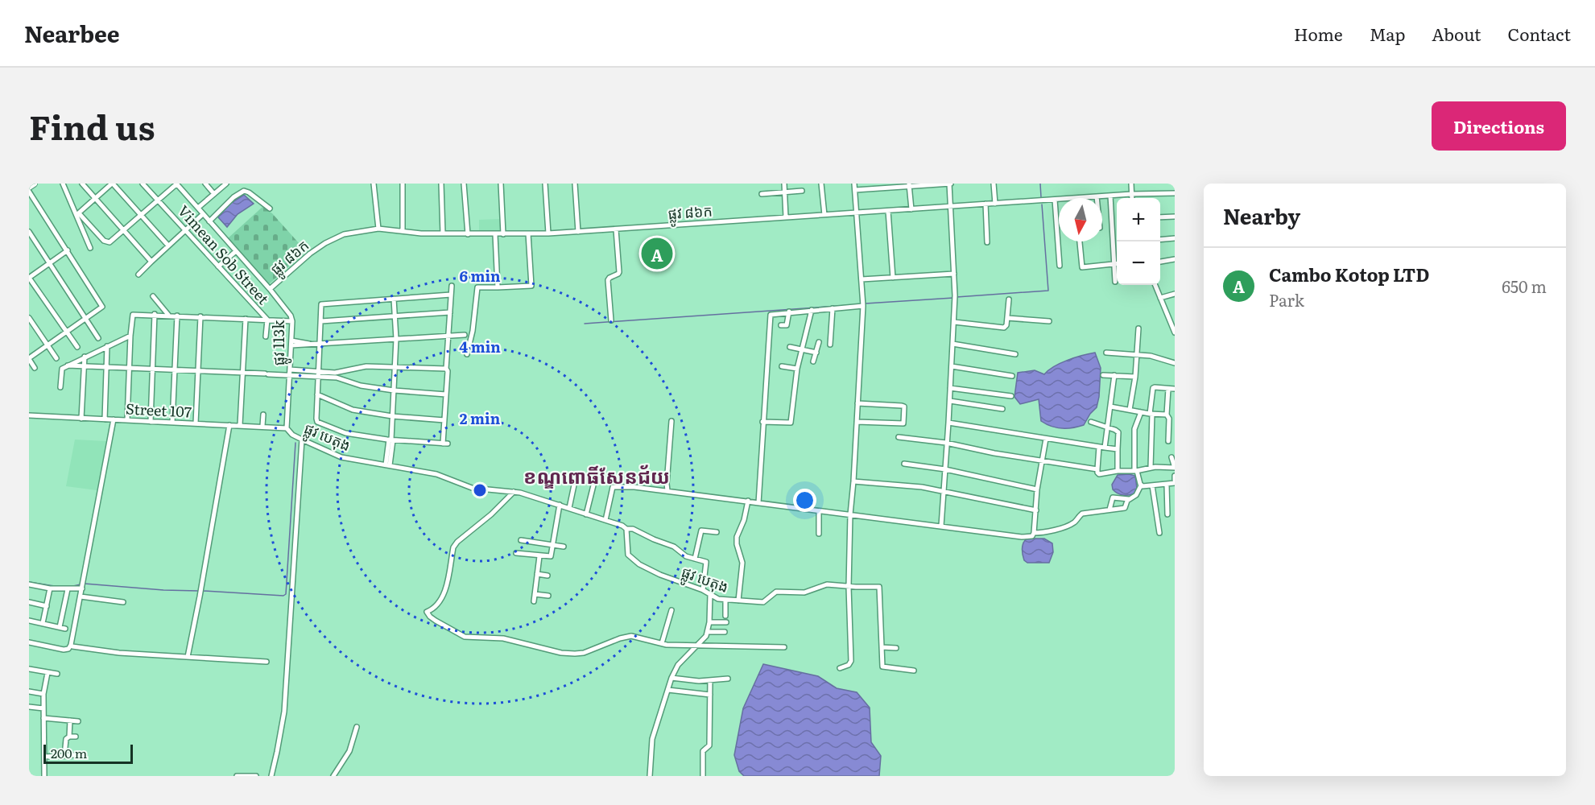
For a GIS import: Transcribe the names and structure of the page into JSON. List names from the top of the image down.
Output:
{
  "streets": {
    "street": [
      "ផ្លូវ ៨៦ក",
      "Vimean Sob Street",
      "ផ្លូវ 113k",
      "Street 107",
      "ផ្លូវ បេតុង"
    ]
  },
  "crossings": [
    ["ផ្លូវ ៨៦ក", "ផ្លូវ 113k"],
    ["ផ្លូវ 113k", "Street 107"],
    ["ផ្លូវ 113k", "ផ្លូវ បេតុង"],
    ["Street 107", "ផ្លូវ បេតុង"]
  ],
  "districts": ["ខណ្ឌពោធិ៍សែនជ័យ"],
  "scale_bar": "200 m",
  "north": "bottom",
  "page": {
    "header": "Nearbee",
    "nav": [
      "Home",
      "Map",
      "About",
      "Contact"
    ],
    "title": "Find us",
    "buttons": "Directions",
    "heading": "Nearby",
    "map_buttons": ["+", "−"],
    "pins": "A",
    "list": [
      {
        "mark": "A",
        "name": "Cambo Kotop LTD",
        "note": "Park",
        "value": "650 m"
      }
    ],
    "scale": "200 m"
  },
  "rings": ["6 min", "4 min", "2 min"]
}
